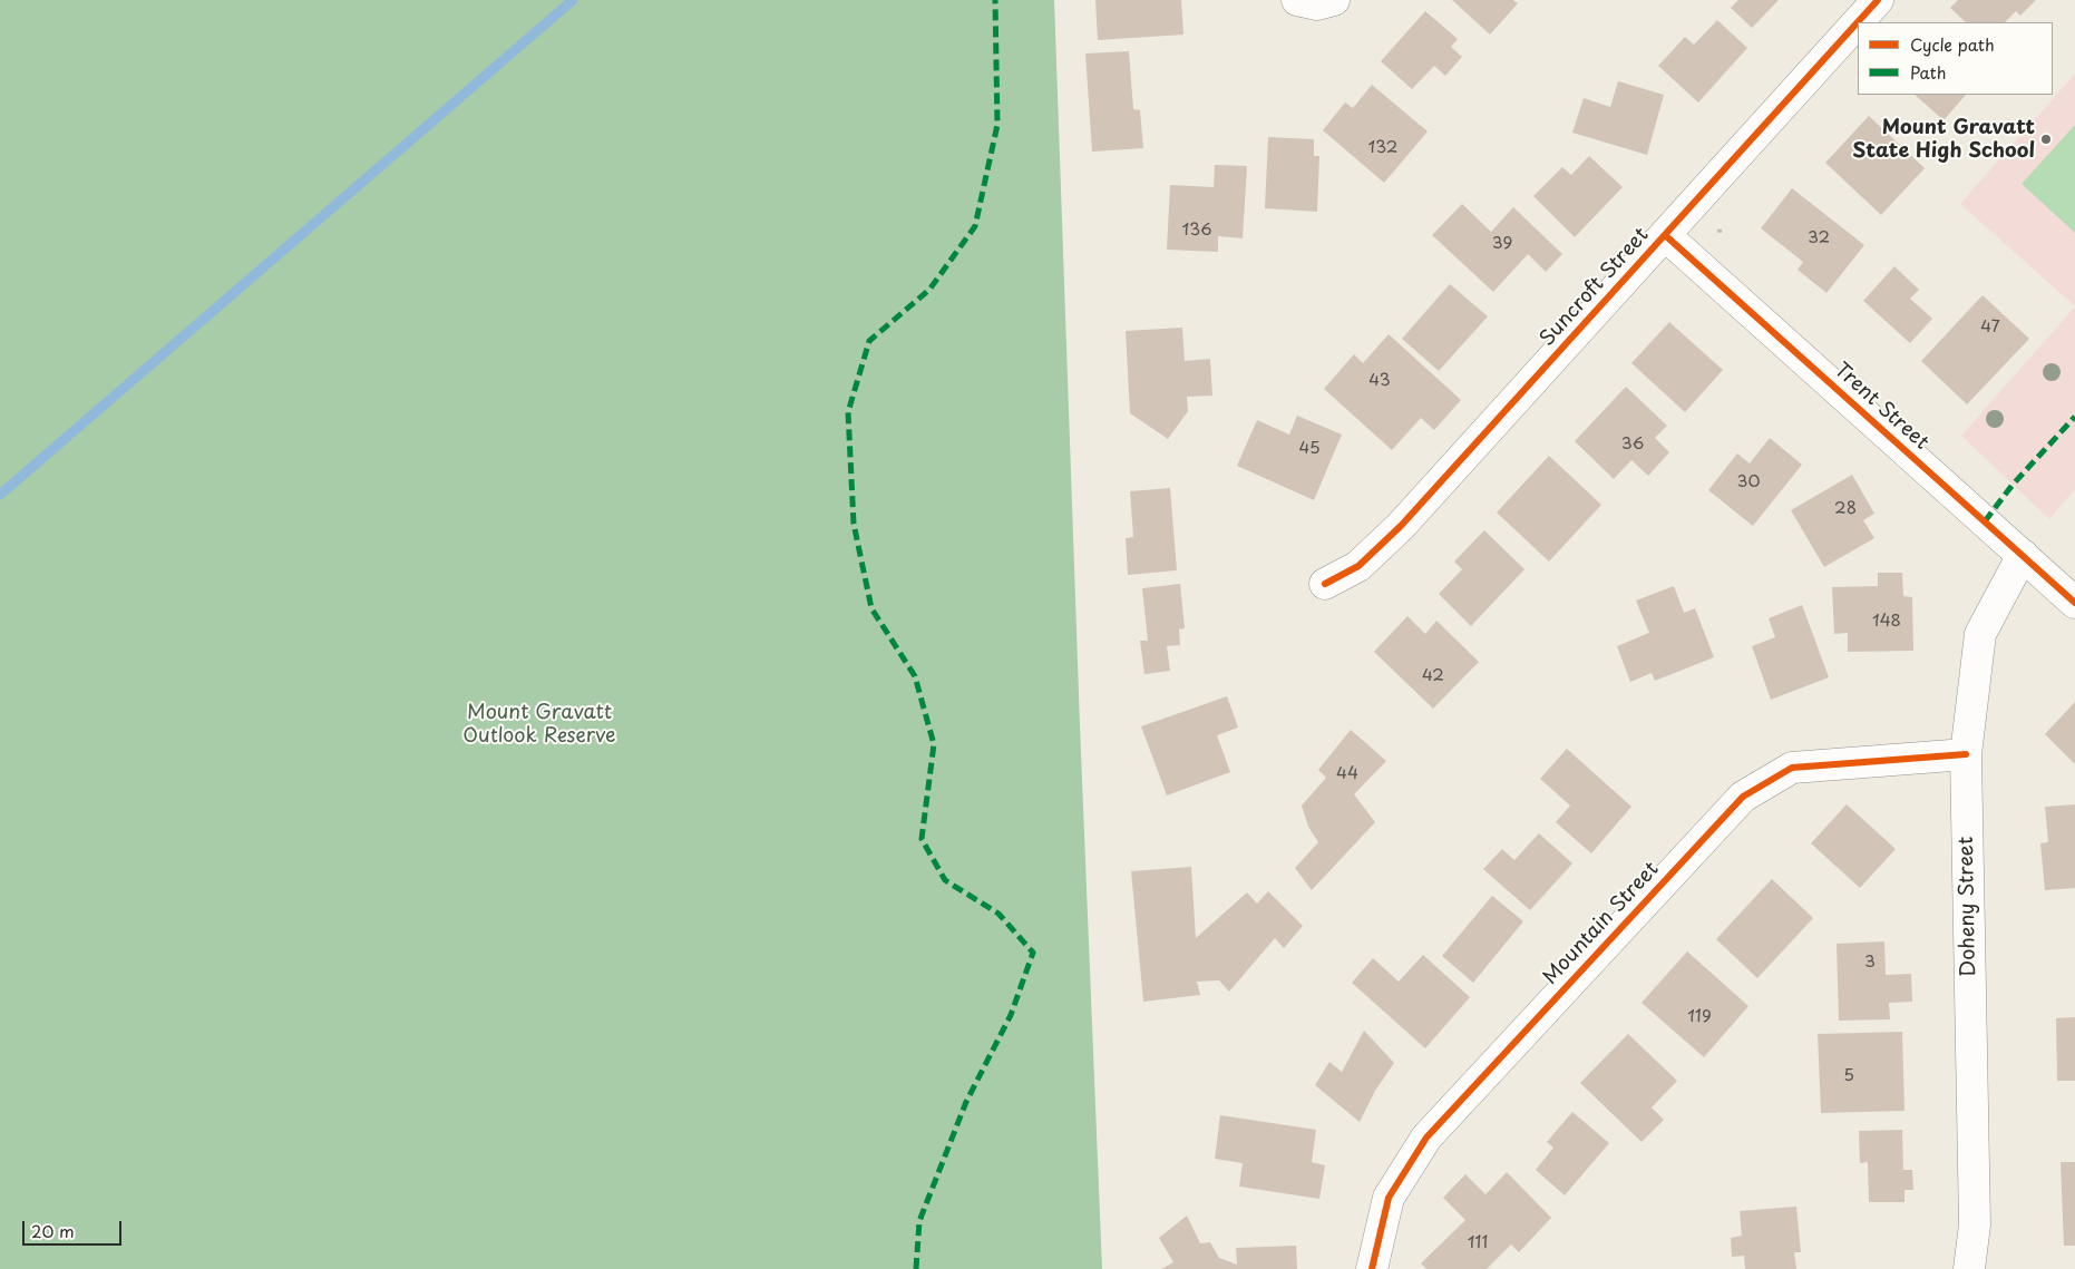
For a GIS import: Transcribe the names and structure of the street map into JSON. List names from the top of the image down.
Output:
{
  "streets": {
    "street": [
      "Suncroft Street",
      "Trent Street",
      "Doheny Street",
      "Mountain Street"
    ]
  },
  "crossings": [
    ["Suncroft Street", "Trent Street"],
    ["Trent Street", "Doheny Street"],
    ["Doheny Street", "Mountain Street"]
  ],
  "parks": ["Mount Gravatt Outlook Reserve"],
  "places": ["Mount Gravatt State High School"],
  "house_numbers": [
    "132",
    "136",
    "32",
    "39",
    "47",
    "43",
    "36",
    "45",
    "30",
    "28",
    "148",
    "42",
    "44",
    "3",
    "119",
    "5",
    "111"
  ],
  "legend": ["Cycle path", "Path"],
  "scale_bar": "20 m"
}
